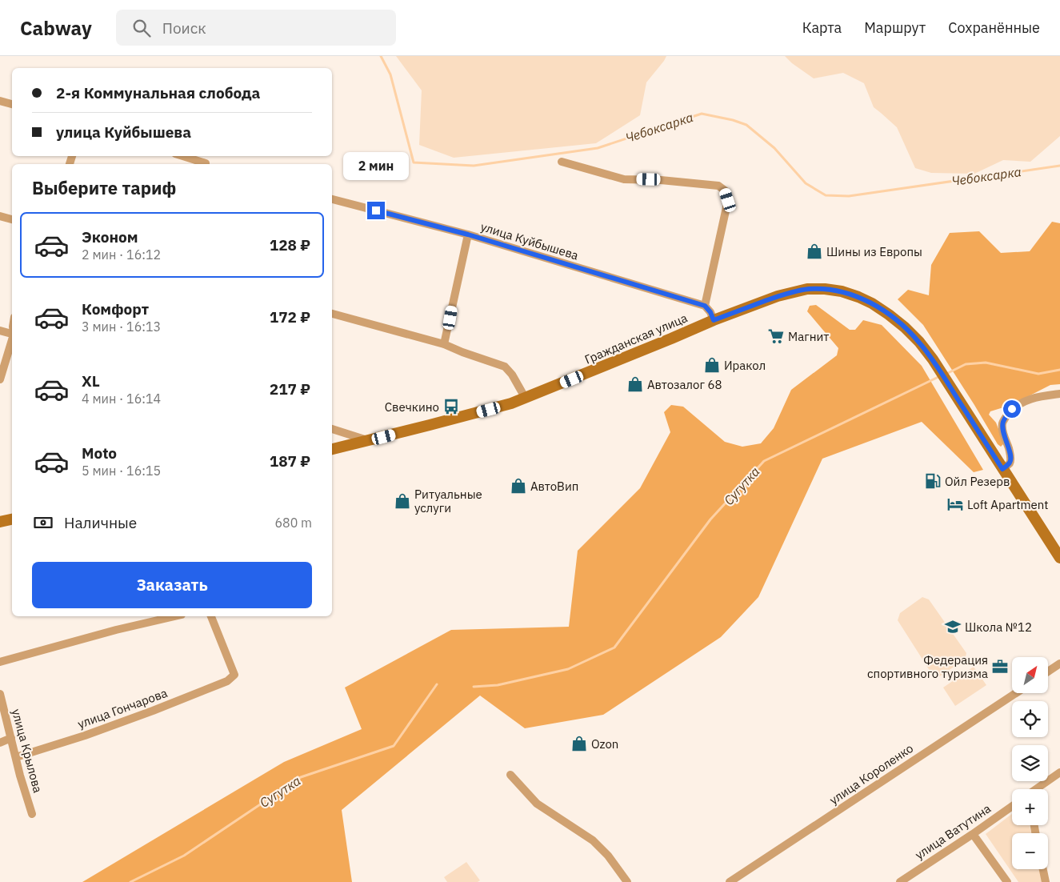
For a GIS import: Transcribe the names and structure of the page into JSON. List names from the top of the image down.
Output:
{
  "streets": {
    "main road": ["Гражданская улица"],
    "street": [
      "улица Куйбышева",
      "улица Гончарова",
      "улица Крылова",
      "улица Короленко",
      "улица Ватутина"
    ]
  },
  "crossings": [
    ["улица Гончарова", "улица Крылова"]
  ],
  "water": ["Чебоксарка", "Сугутка"],
  "places": {
    "shop": [
      "Шины из Европы",
      "Иракол",
      "Автозалог 68",
      "АвтоВип",
      "Ритуальные услуги",
      "Ozon"
    ],
    "supermarket": ["Магнит"],
    "bus stop": ["Свечкино"],
    "fuel station": ["Ойл Резерв"],
    "hotel": ["Loft Apartment"],
    "school or university": ["Школа №12"],
    "office": ["Федерация спортивного туризма"]
  },
  "north": "top right",
  "page": {
    "header": "Cabway",
    "search": "Поиск",
    "nav": ["Карта", "Маршрут", "Сохранённые"],
    "banner": ["2-я Коммунальная слобода", "улица Куйбышева"],
    "bubble": "2 мин",
    "heading": "Выберите тариф",
    "list": [
      {
        "name": "Эконом",
        "note": "2 мин · 16:12",
        "value": "128 ₽"
      },
      {
        "name": "Комфорт",
        "note": "3 мин · 16:13",
        "value": "172 ₽"
      },
      {
        "name": "XL",
        "note": "4 мин · 16:14",
        "value": "217 ₽"
      },
      {
        "name": "Moto",
        "note": "5 мин · 16:15",
        "value": "187 ₽"
      }
    ],
    "pay": ["Наличные", "680 m"],
    "buttons": "Заказать",
    "map_buttons": ["+", "−"]
  }
}
